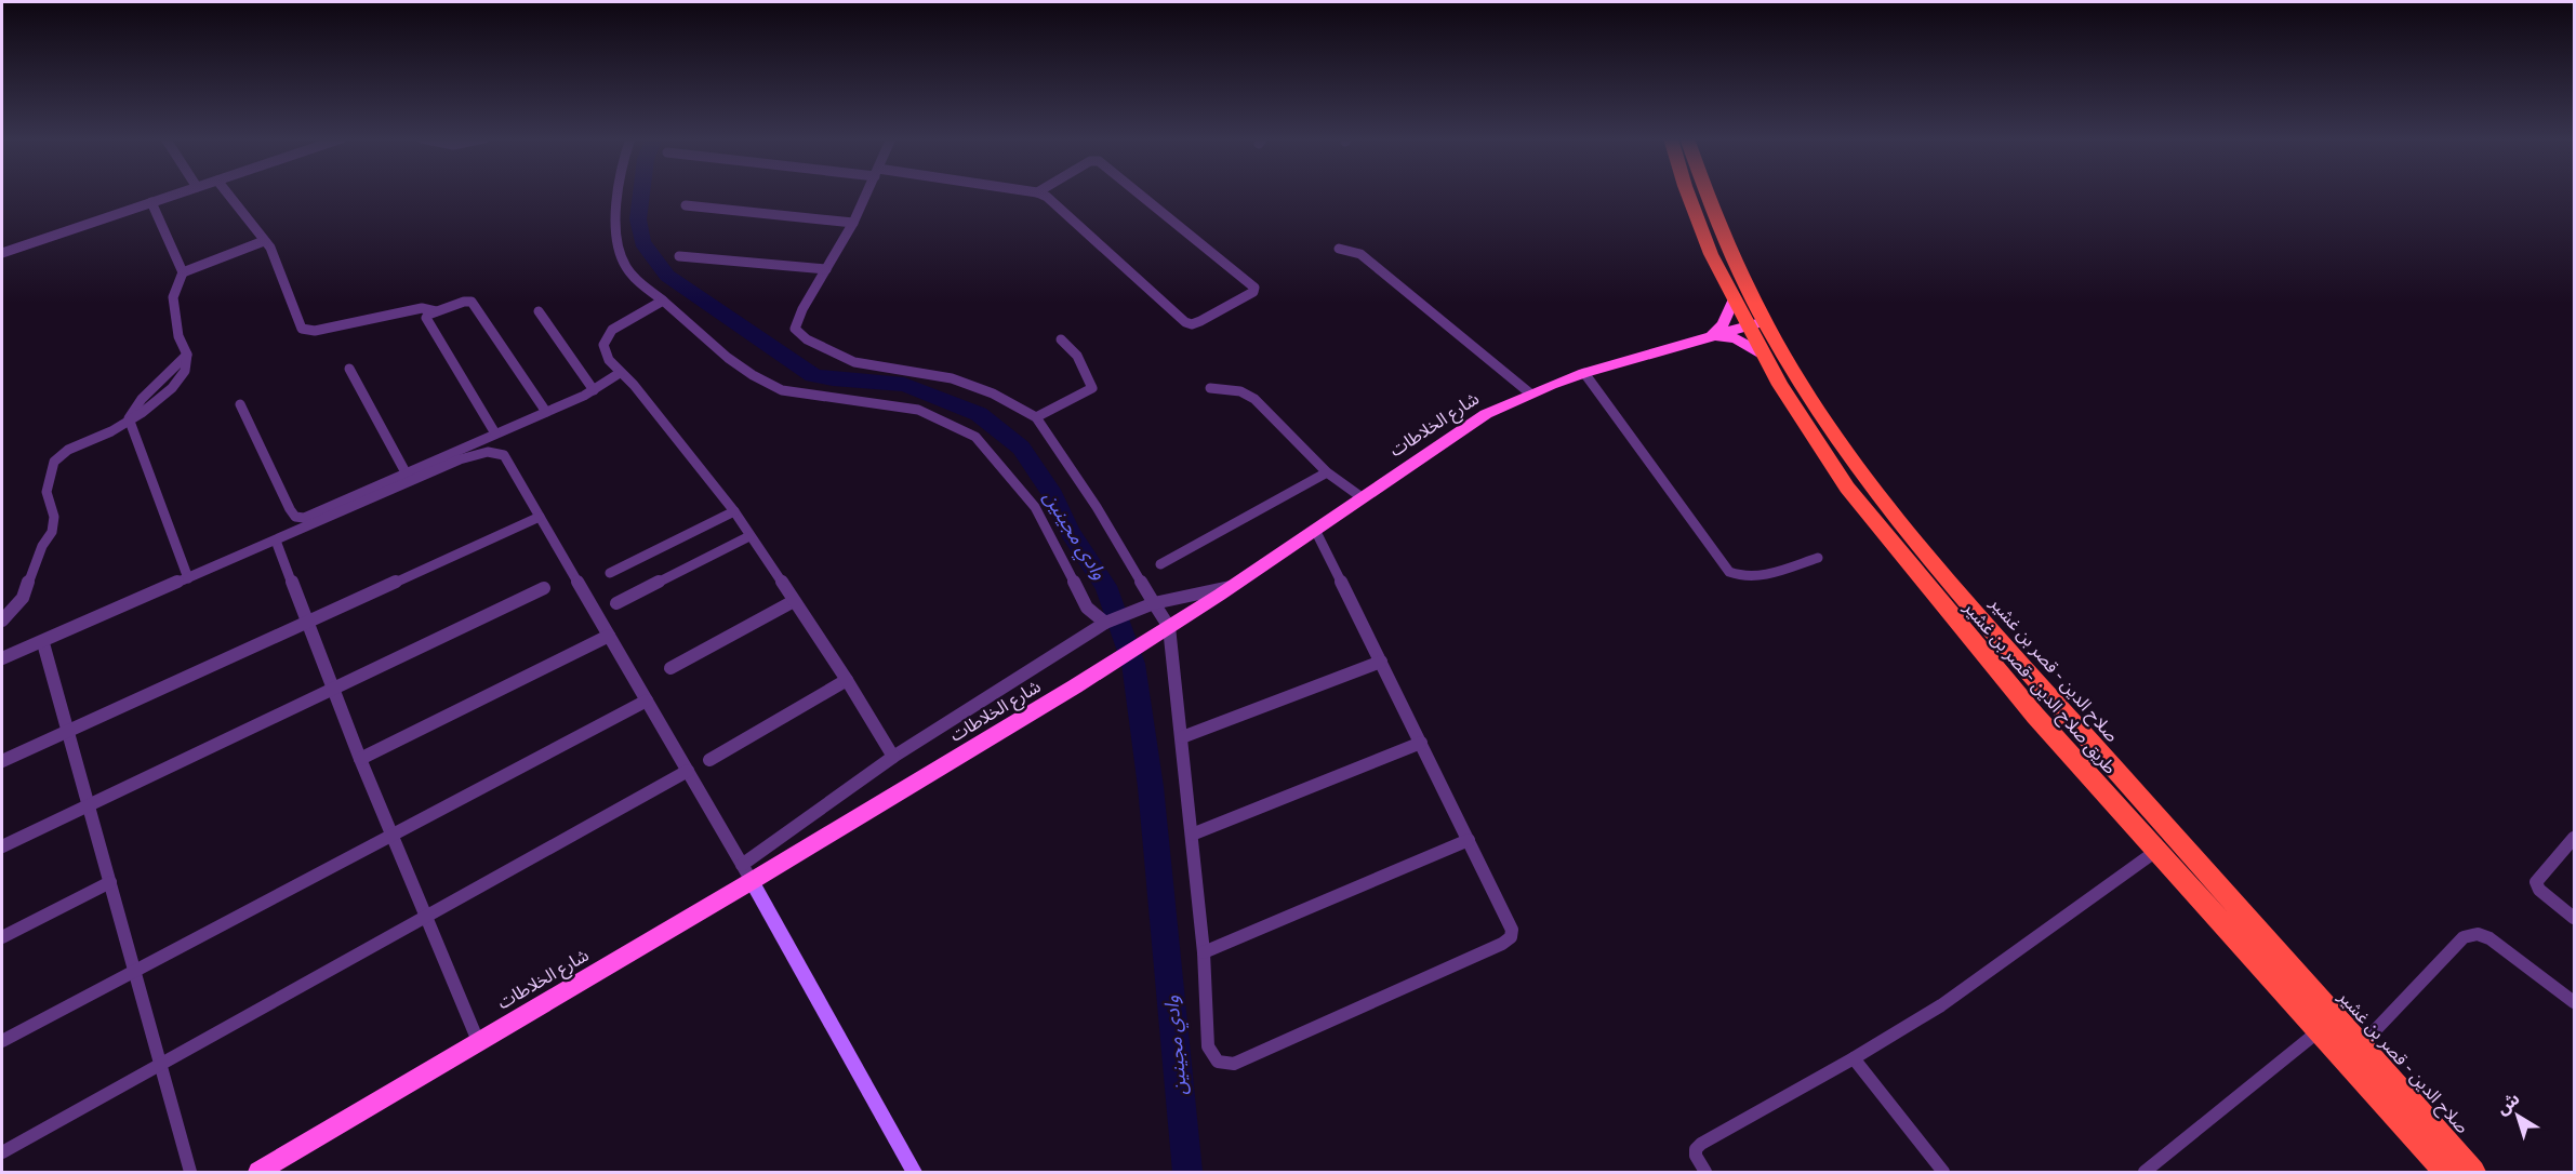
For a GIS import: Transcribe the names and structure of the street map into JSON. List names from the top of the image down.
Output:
{
  "streets": {
    "highway": ["صلاح الدين - قصر بن غشير", "طريق صلاح الدين -قصر بن غشير"],
    "main road": ["شارع الخلاطات"]
  },
  "crossings": [
    ["شارع الخلاطات", "صلاح الدين - قصر بن غشير"],
    ["شارع الخلاطات", "طريق صلاح الدين -قصر بن غشير"],
    ["صلاح الدين - قصر بن غشير", "طريق صلاح الدين -قصر بن غشير"]
  ],
  "water": ["وادي مجينين"],
  "north": "top left"
}
